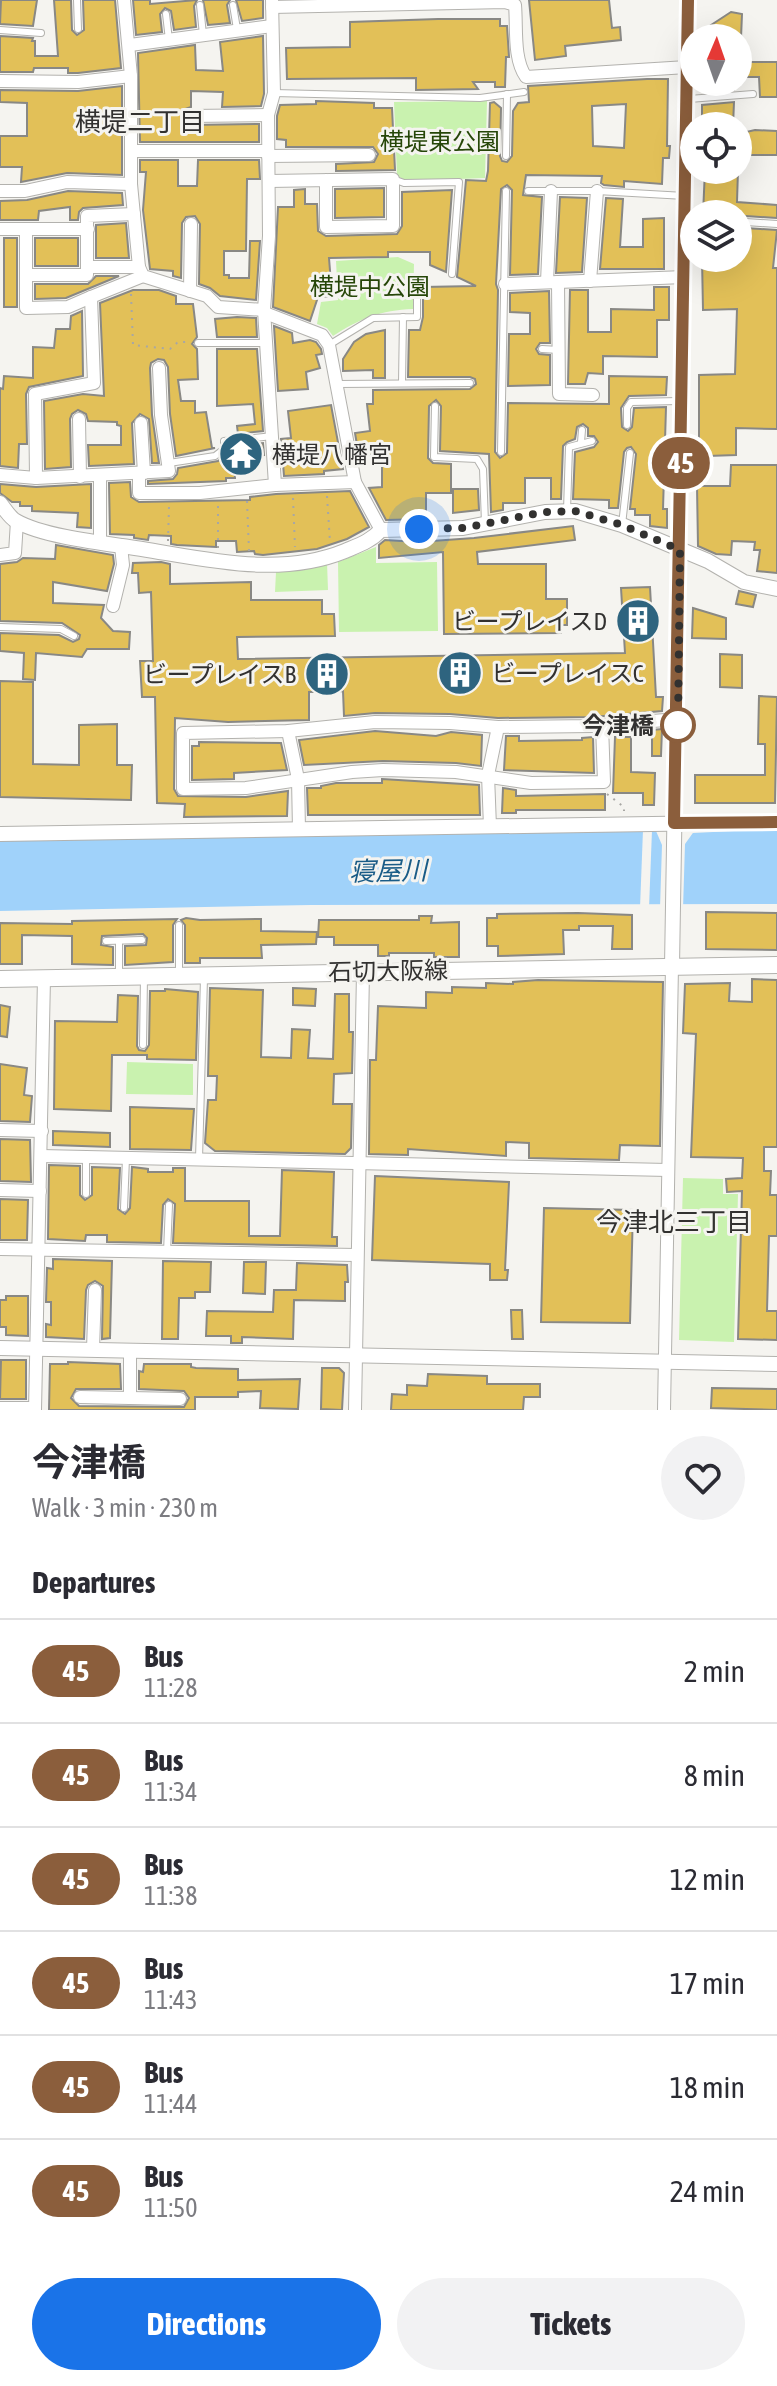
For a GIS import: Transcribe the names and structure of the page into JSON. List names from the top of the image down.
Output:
{
  "streets": {
    "main road": ["石切大阪線"]
  },
  "districts": ["横堤二丁目", "今津北三丁目"],
  "water": ["寝屋川"],
  "parks": ["横堤東公園", "横堤中公園"],
  "places": {
    "temple": ["横堤八幡宮"],
    "building": ["ビープレイスD", "ビープレイスC", "ビープレイスB"],
    "other": ["今津橋"]
  },
  "lines": ["bus line 45"],
  "north": "top",
  "page": {
    "on_map": "45",
    "heading": [
      ["今津橋", "Walk · 3 min · 230 m"],
      "Departures"
    ],
    "list": [
      {
        "mark": "45",
        "name": "Bus",
        "note": "11:28",
        "value": "2 min"
      },
      {
        "mark": "45",
        "name": "Bus",
        "note": "11:34",
        "value": "8 min"
      },
      {
        "mark": "45",
        "name": "Bus",
        "note": "11:38",
        "value": "12 min"
      },
      {
        "mark": "45",
        "name": "Bus",
        "note": "11:43",
        "value": "17 min"
      },
      {
        "mark": "45",
        "name": "Bus",
        "note": "11:44",
        "value": "18 min"
      },
      {
        "mark": "45",
        "name": "Bus",
        "note": "11:50",
        "value": "24 min"
      }
    ],
    "buttons": ["Directions", "Tickets"]
  }
}
